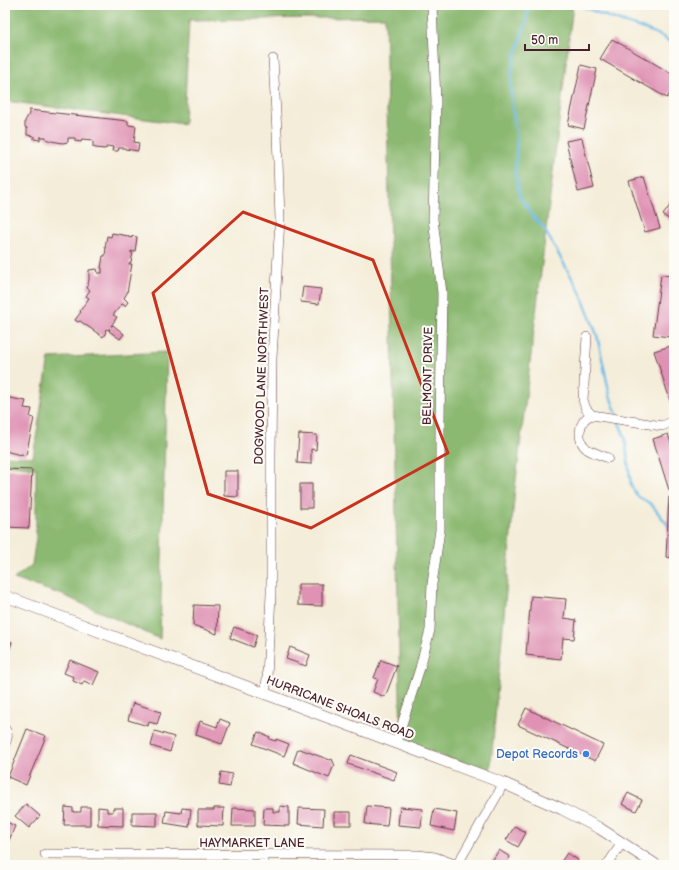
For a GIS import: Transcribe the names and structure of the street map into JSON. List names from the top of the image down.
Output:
{
  "streets": {
    "street": [
      "DOGWOOD LANE NORTHWEST",
      "BELMONT DRIVE",
      "HURRICANE SHOALS ROAD",
      "HAYMARKET LANE"
    ]
  },
  "crossings": [
    ["DOGWOOD LANE NORTHWEST", "HURRICANE SHOALS ROAD"],
    ["BELMONT DRIVE", "HURRICANE SHOALS ROAD"],
    ["HURRICANE SHOALS ROAD", "HAYMARKET LANE"]
  ],
  "places": ["Depot Records"],
  "scale_bar": "50 m"
}
